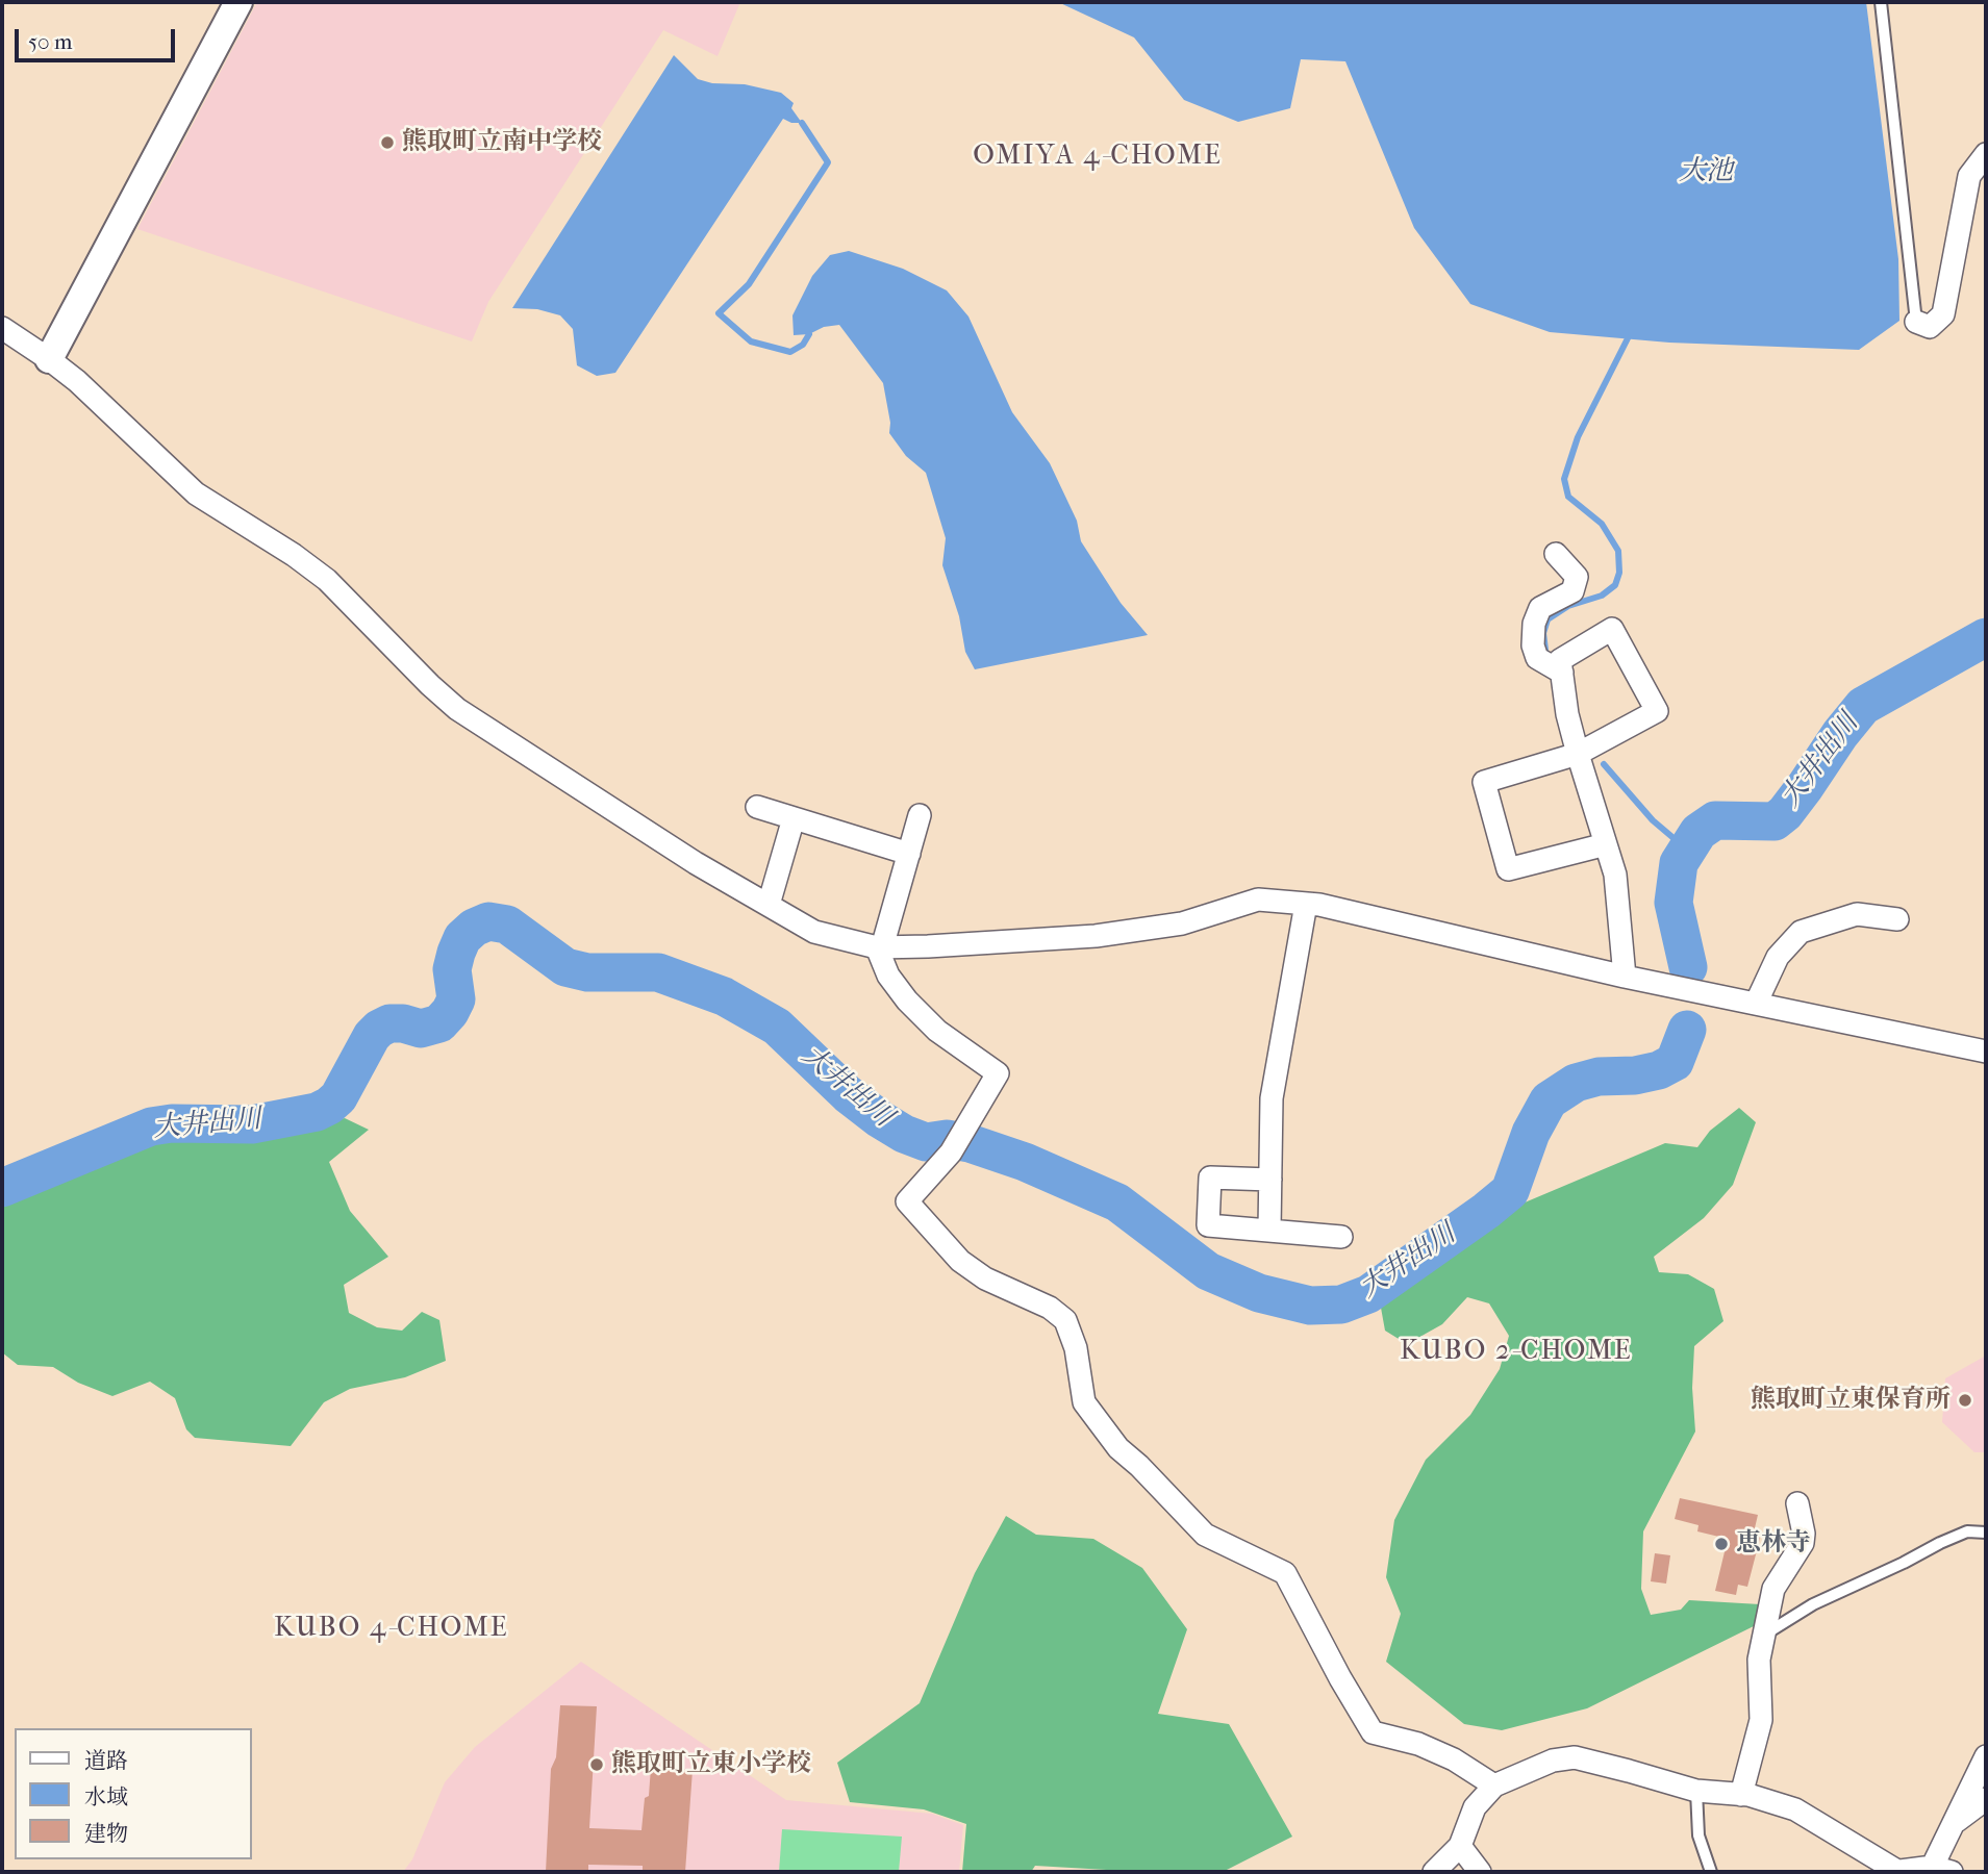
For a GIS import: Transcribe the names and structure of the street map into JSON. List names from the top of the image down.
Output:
{
  "districts": ["OMIYA 4-CHOME", "KUBO 2-CHOME", "KUBO 4-CHOME"],
  "water": ["大池", "大井出川"],
  "places": [
    "熊取町立南中学校",
    "熊取町立東保育所",
    "恵林寺",
    "熊取町立東小学校"
  ],
  "legend": ["道路", "水域", "建物"],
  "scale_bar": "50 m"
}
